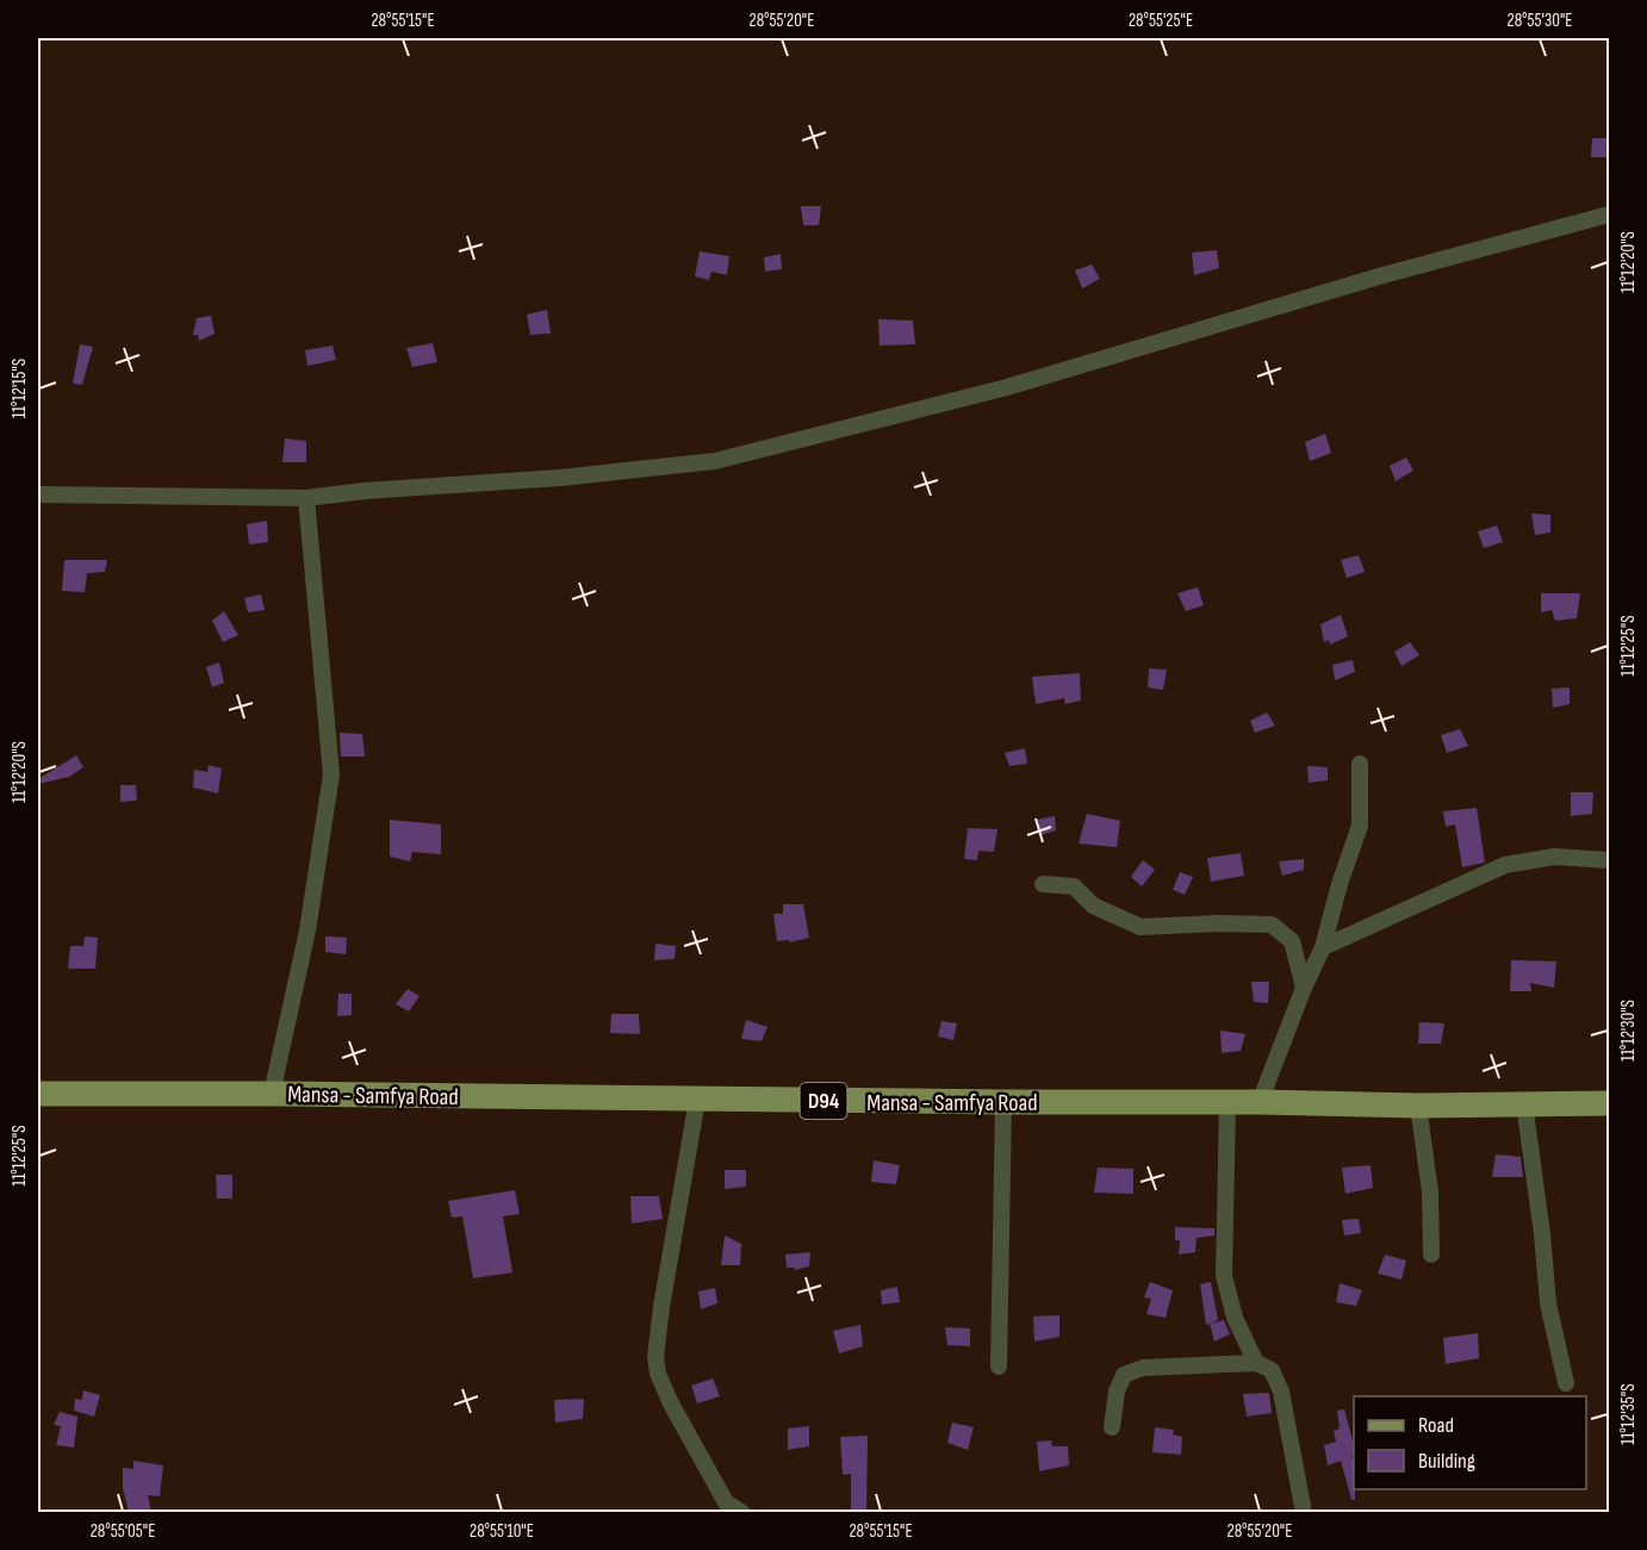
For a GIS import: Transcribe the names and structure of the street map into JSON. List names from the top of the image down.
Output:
{
  "streets": {
    "main road": ["Mansa - Samfya Road", "D94"]
  },
  "legend": ["Road", "Building"],
  "coordinates": [
    "28°55'15\"E",
    "28°55'20\"E",
    "28°55'25\"E",
    "28°55'30\"E",
    "11°12'20\"S",
    "11°12'15\"S",
    "11°12'25\"S",
    "11°12'30\"S",
    "11°12'35\"S",
    "28°55'05\"E",
    "28°55'10\"E"
  ]
}
